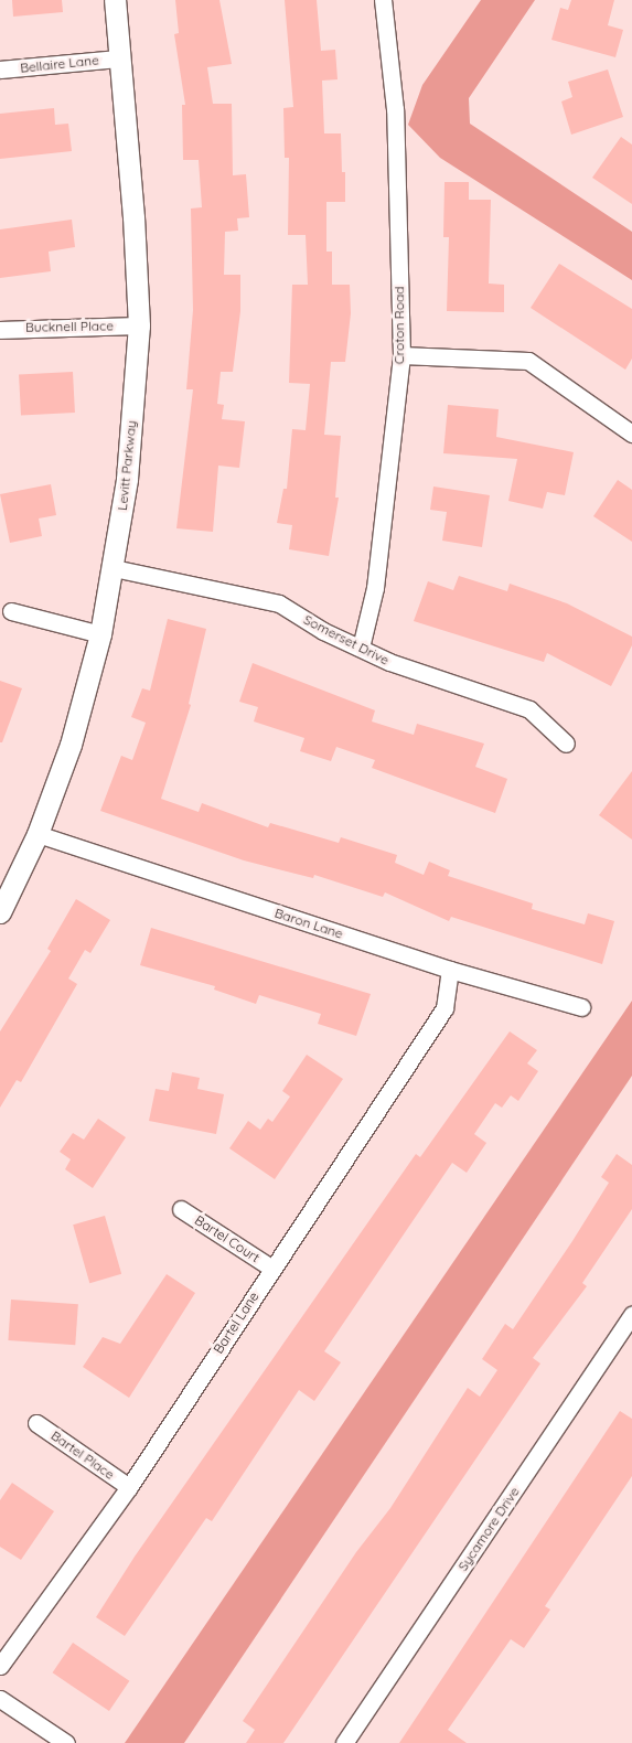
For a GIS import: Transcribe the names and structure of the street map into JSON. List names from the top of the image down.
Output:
{
  "streets": {
    "street": [
      "Bellaire Lane",
      "Croton Road",
      "Bucknell Place",
      "Levitt Parkway",
      "Somerset Drive",
      "Baron Lane",
      "Bartel Court",
      "Bartel Lane",
      "Bartel Place",
      "Sycamore Drive"
    ]
  },
  "crossings": [
    ["Bellaire Lane", "Levitt Parkway"],
    ["Croton Road", "Somerset Drive"],
    ["Bucknell Place", "Levitt Parkway"],
    ["Levitt Parkway", "Somerset Drive"],
    ["Levitt Parkway", "Baron Lane"],
    ["Baron Lane", "Bartel Lane"],
    ["Bartel Court", "Bartel Lane"],
    ["Bartel Lane", "Bartel Place"]
  ]
}
